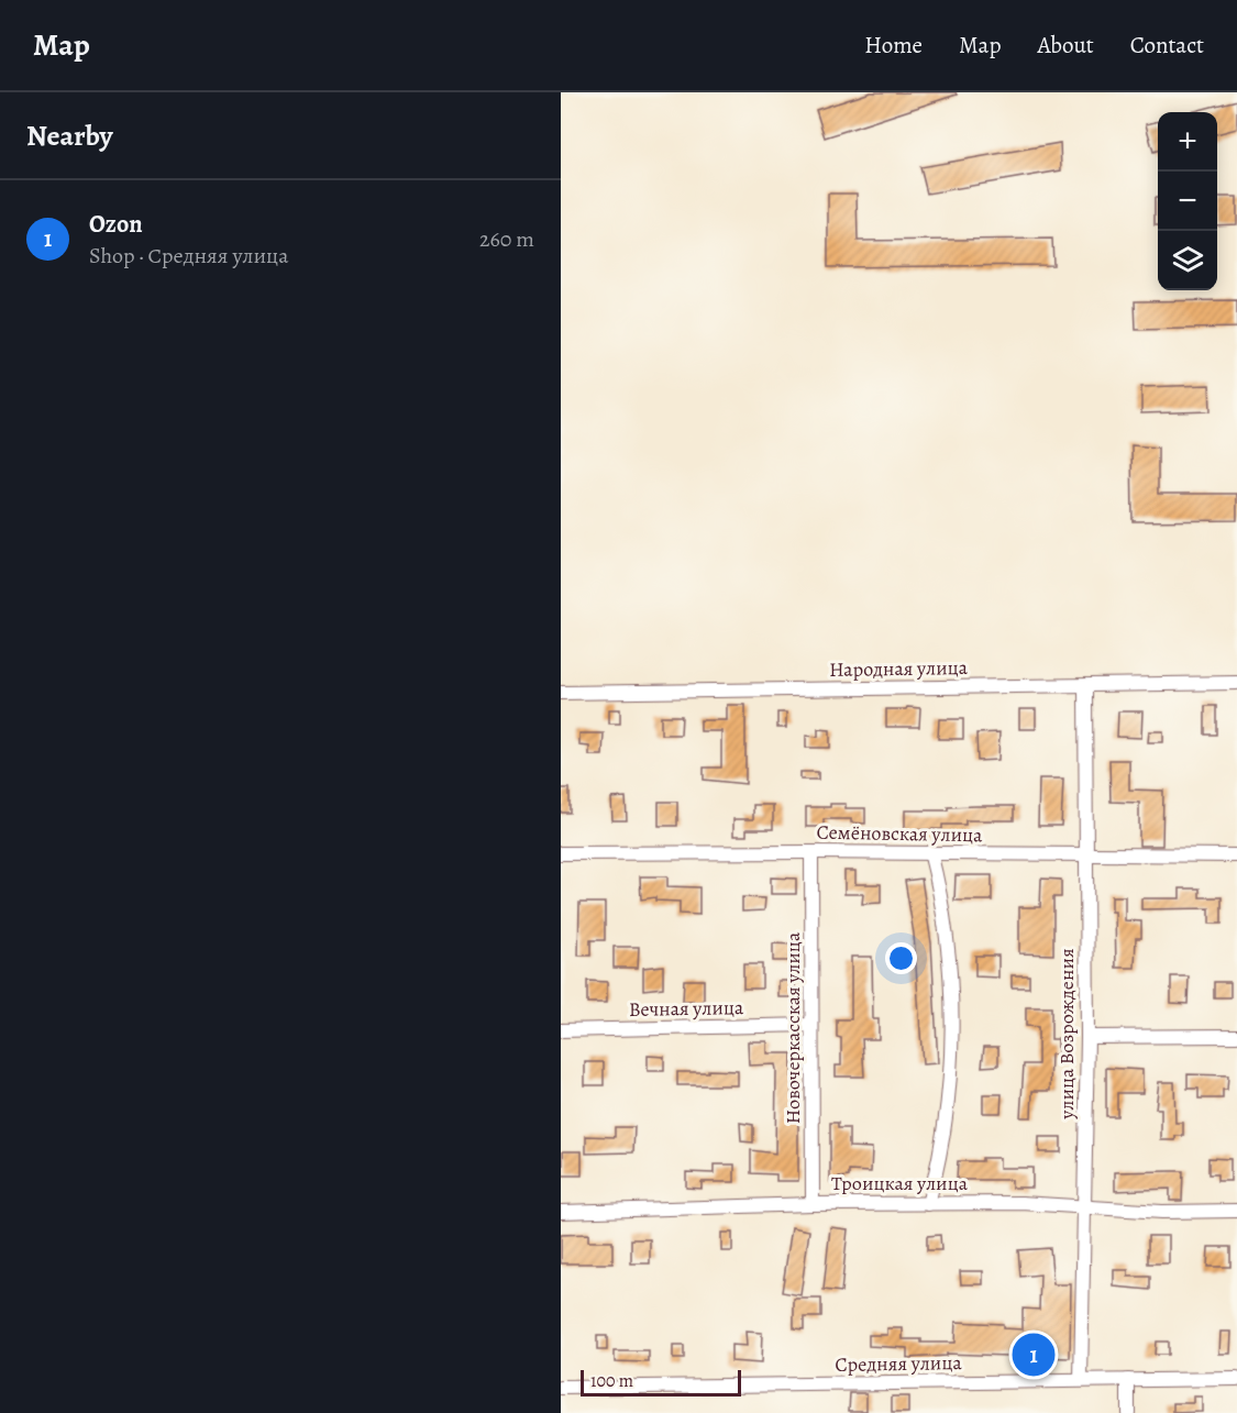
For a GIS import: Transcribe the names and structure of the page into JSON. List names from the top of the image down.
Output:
{
  "streets": {
    "street": [
      "Народная улица",
      "Семёновская улица",
      "Вечная улица",
      "Новочеркасская улица",
      "улица Возрождения",
      "Троицкая улица",
      "Средняя улица"
    ]
  },
  "crossings": [
    ["Народная улица", "улица Возрождения"],
    ["Семёновская улица", "Новочеркасская улица"],
    ["Семёновская улица", "улица Возрождения"],
    ["Вечная улица", "Новочеркасская улица"],
    ["Новочеркасская улица", "Троицкая улица"],
    ["улица Возрождения", "Троицкая улица"],
    ["улица Возрождения", "Средняя улица"]
  ],
  "scale_bar": "100 m",
  "page": {
    "header": "Map",
    "nav": [
      "Home",
      "Map",
      "About",
      "Contact"
    ],
    "heading": "Nearby",
    "map_buttons": ["+", "−"],
    "list": [
      {
        "mark": "1",
        "name": "Ozon",
        "note": "Shop · Средняя улица",
        "value": "260 m"
      }
    ],
    "pins": "1",
    "scale": "100 m"
  }
}
